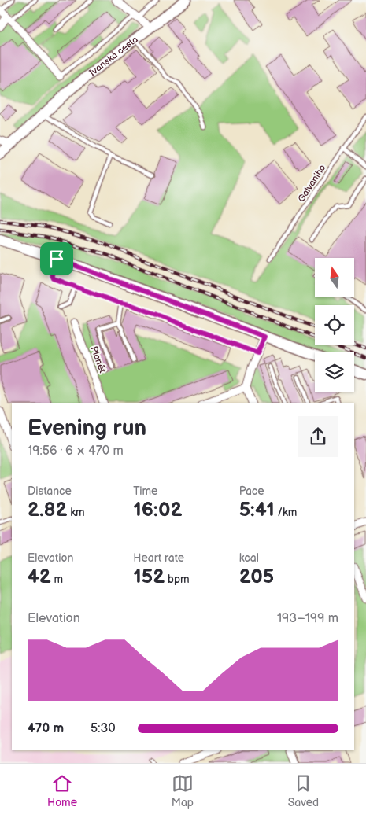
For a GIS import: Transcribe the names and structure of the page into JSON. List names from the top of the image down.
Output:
{
  "streets": {
    "main road": ["Ivanská cesta"],
    "street": ["Planét"],
    "lane": ["Galvaniho"]
  },
  "north": "top",
  "page": {
    "heading": ["Evening run", "19:56 · 6 × 470 m"],
    "stats": [
      ["Distance", "2.82 km"],
      ["Time", "16:02"],
      ["Pace", "5:41 /km"],
      ["Elevation", "42 m"],
      ["Heart rate", "152 bpm"],
      ["kcal", "205"]
    ],
    "chart": ["Elevation", "193–199 m"],
    "list": [
      {
        "name": "470 m",
        "note": "5:30"
      }
    ],
    "tabs": ["Home", "Map", "Saved"]
  }
}
